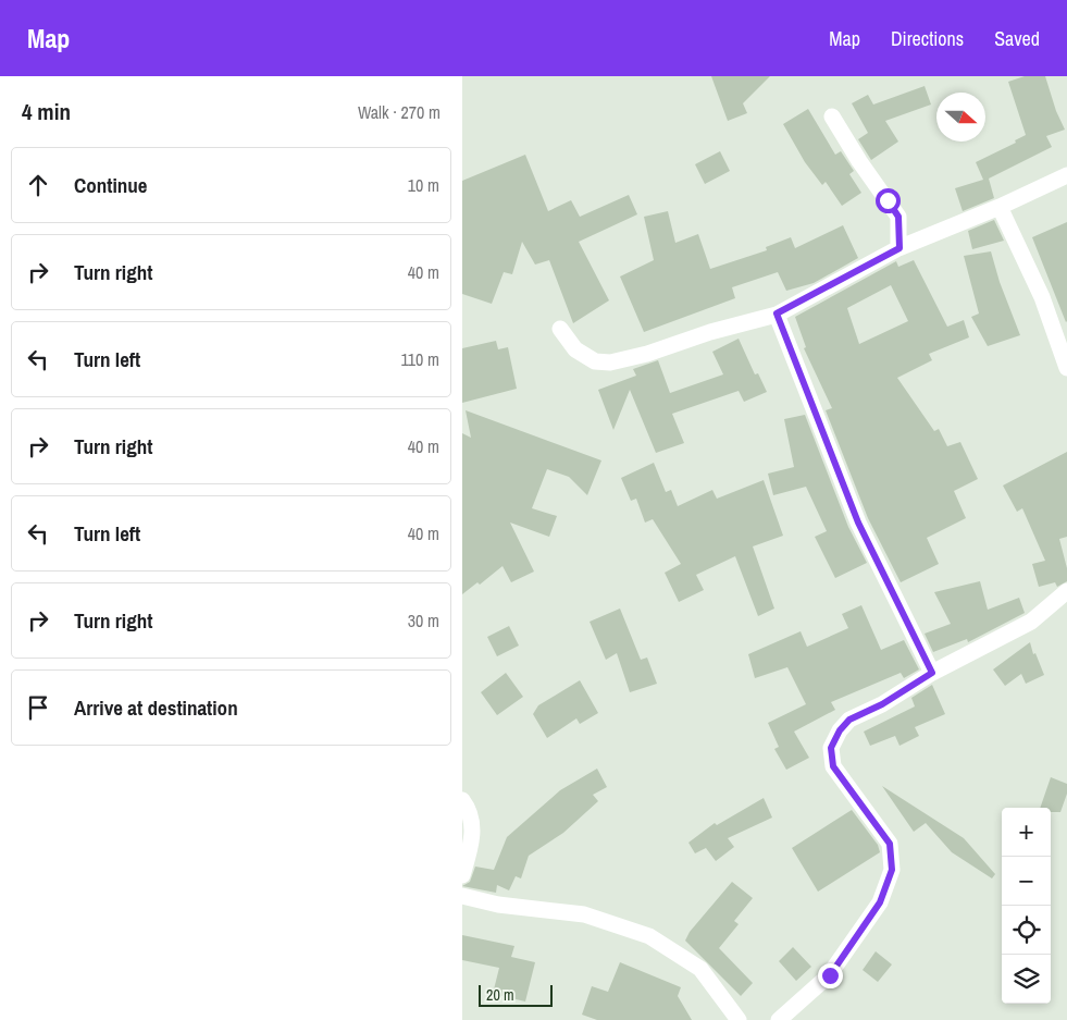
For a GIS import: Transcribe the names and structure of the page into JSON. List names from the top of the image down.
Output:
{
  "scale_bar": "20 m",
  "north": "right",
  "page": {
    "header": "Map",
    "nav": ["Map", "Directions", "Saved"],
    "heading": ["4 min", "Walk · 270 m"],
    "list": [
      ["Continue", "10 m"],
      ["Turn right", "40 m"],
      ["Turn left", "110 m"],
      ["Turn right", "40 m"],
      ["Turn left", "40 m"],
      ["Turn right", "30 m"],
      "Arrive at destination"
    ],
    "map_buttons": ["+", "−"],
    "scale": "20 m"
  }
}
